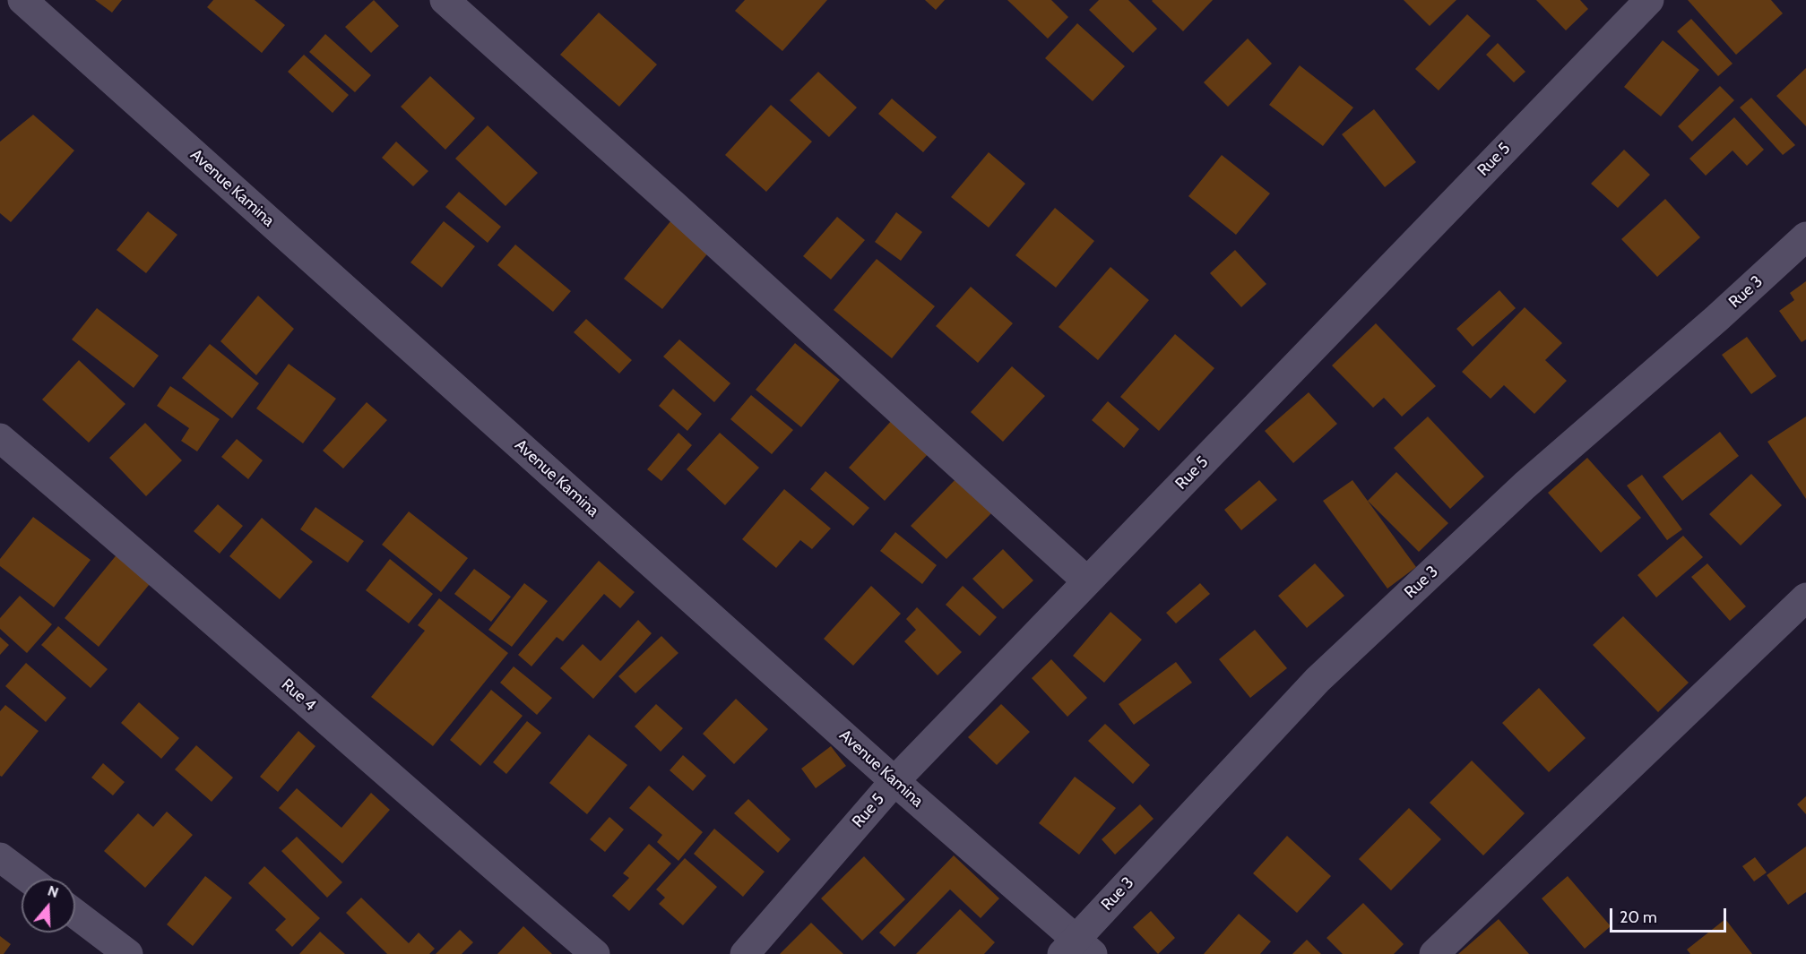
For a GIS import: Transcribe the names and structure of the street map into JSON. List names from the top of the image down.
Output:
{
  "streets": {
    "street": [
      "Rue 5",
      "Avenue Kamina",
      "Rue 3",
      "Rue 4"
    ]
  },
  "crossings": [
    ["Rue 5", "Avenue Kamina"],
    ["Avenue Kamina", "Rue 3"]
  ],
  "scale_bar": "20 m",
  "north": "top"
}
